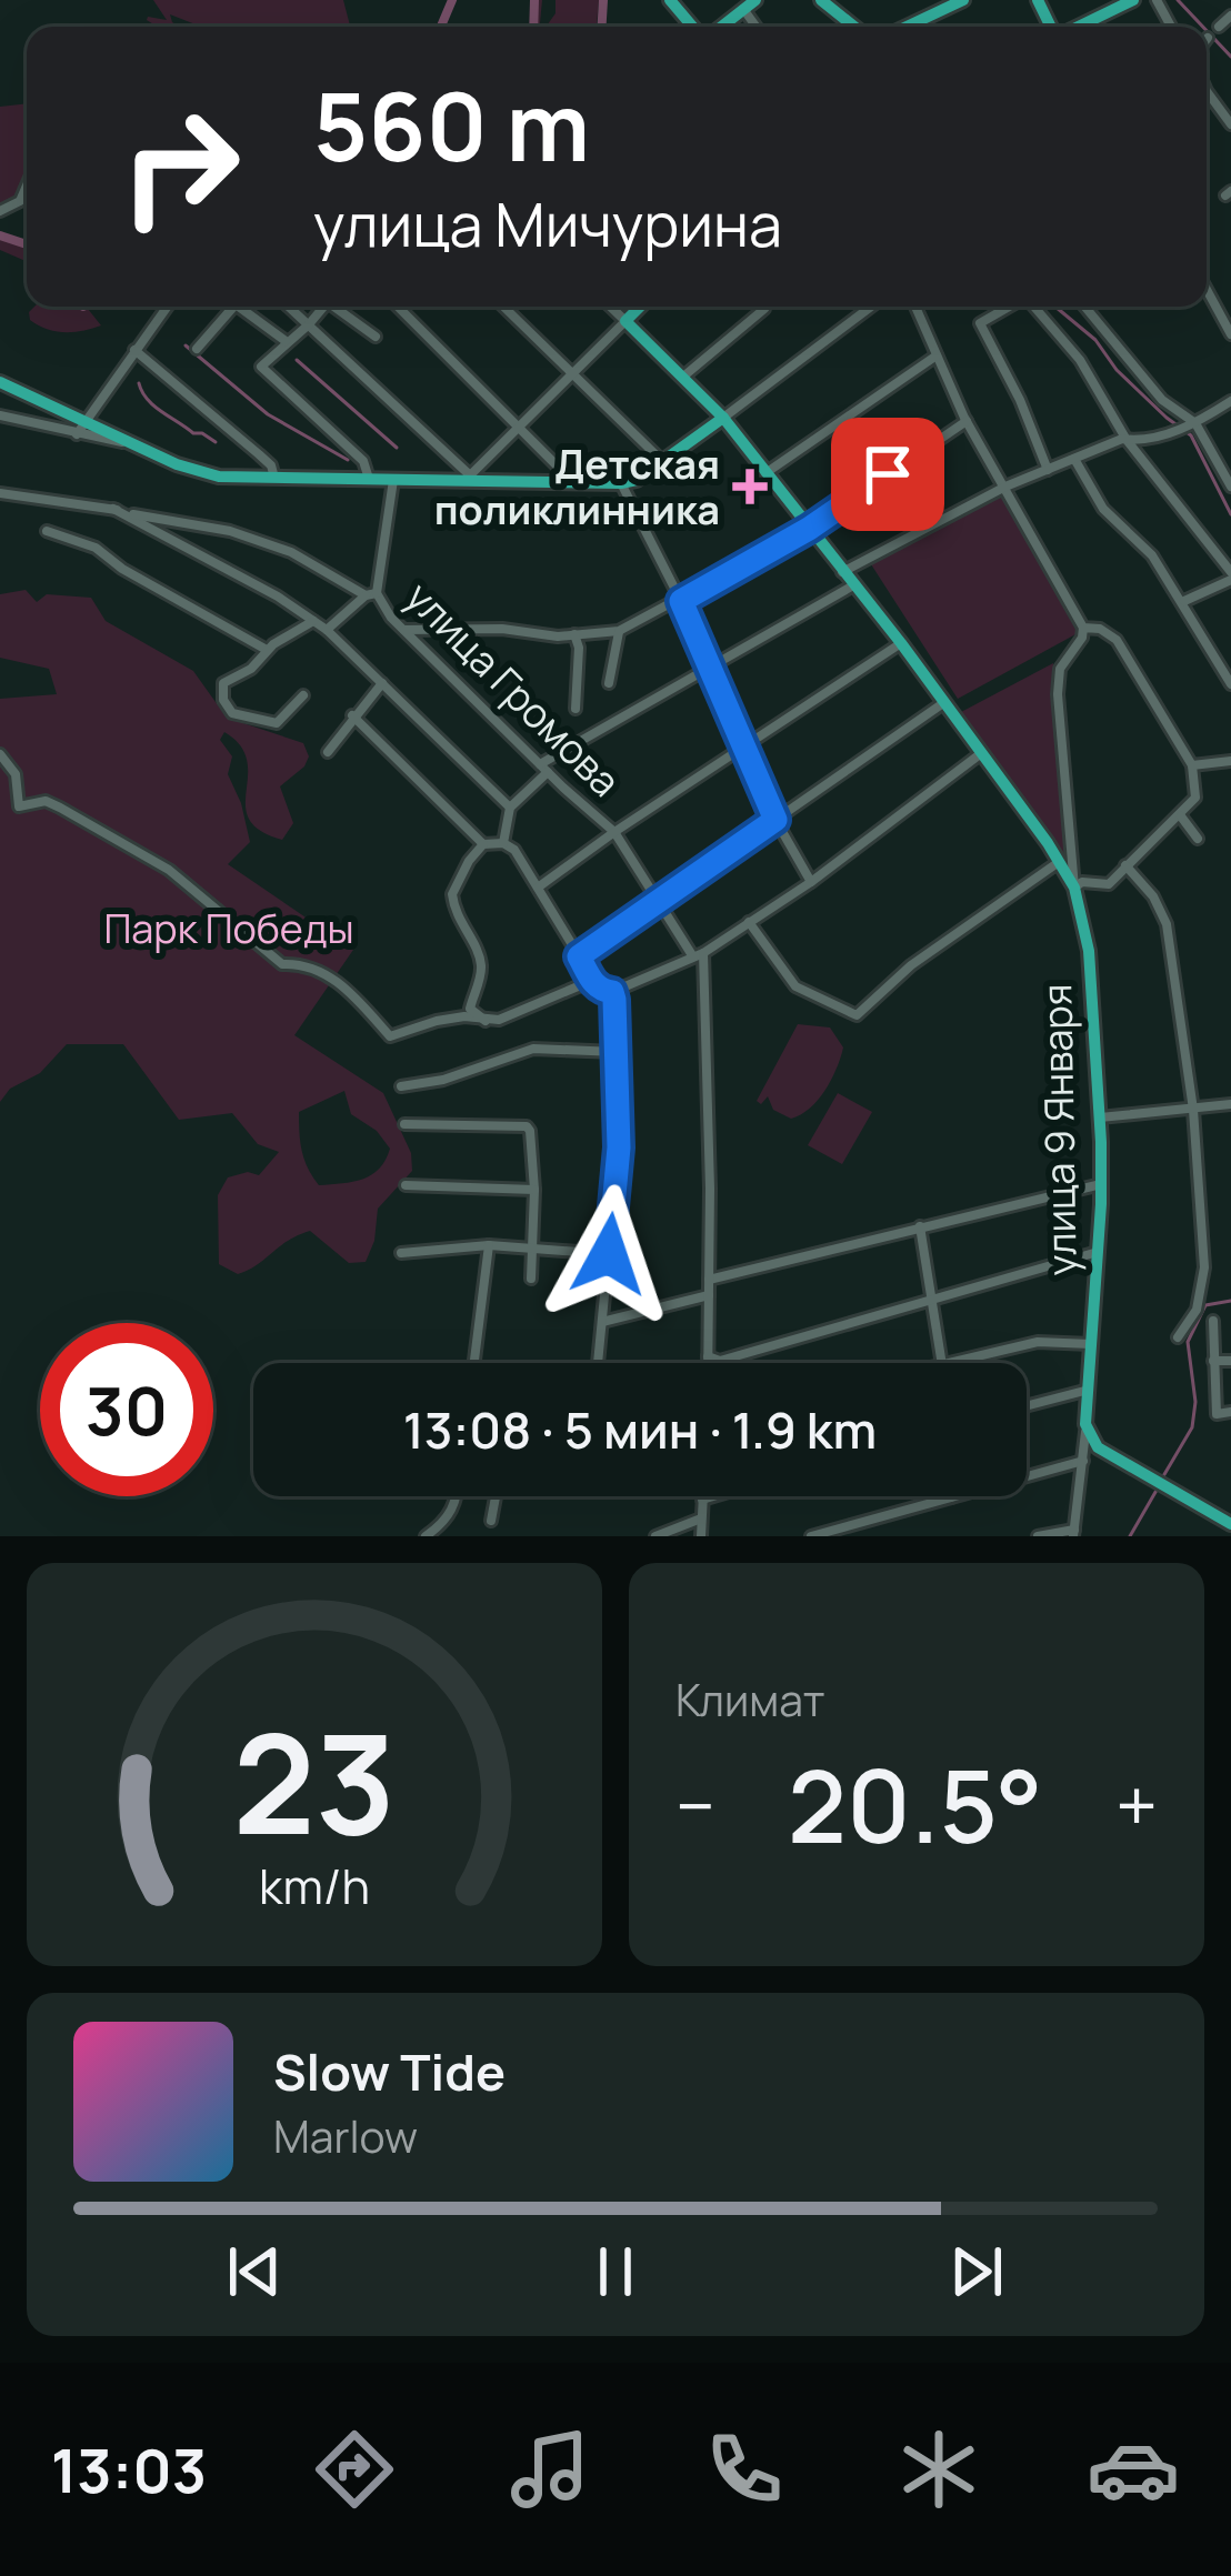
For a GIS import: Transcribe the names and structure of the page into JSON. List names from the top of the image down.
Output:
{
  "streets": {
    "main road": ["улица 9 Января"],
    "street": ["улица Громова"]
  },
  "parks": ["Парк Победы"],
  "places": {
    "health": ["Детская поликлинника"]
  },
  "page": {
    "turn": ["560 m", "улица Мичурина"],
    "limit": "30",
    "trip": "13:08 · 5 мин · 1.9 km",
    "tile": "Климат",
    "heat": ["−", "20.5°", "+"],
    "song": ["Slow Tide", "Marlow"],
    "tabs": "13:03",
    "gauge": ["23", "km/h"]
  }
}
